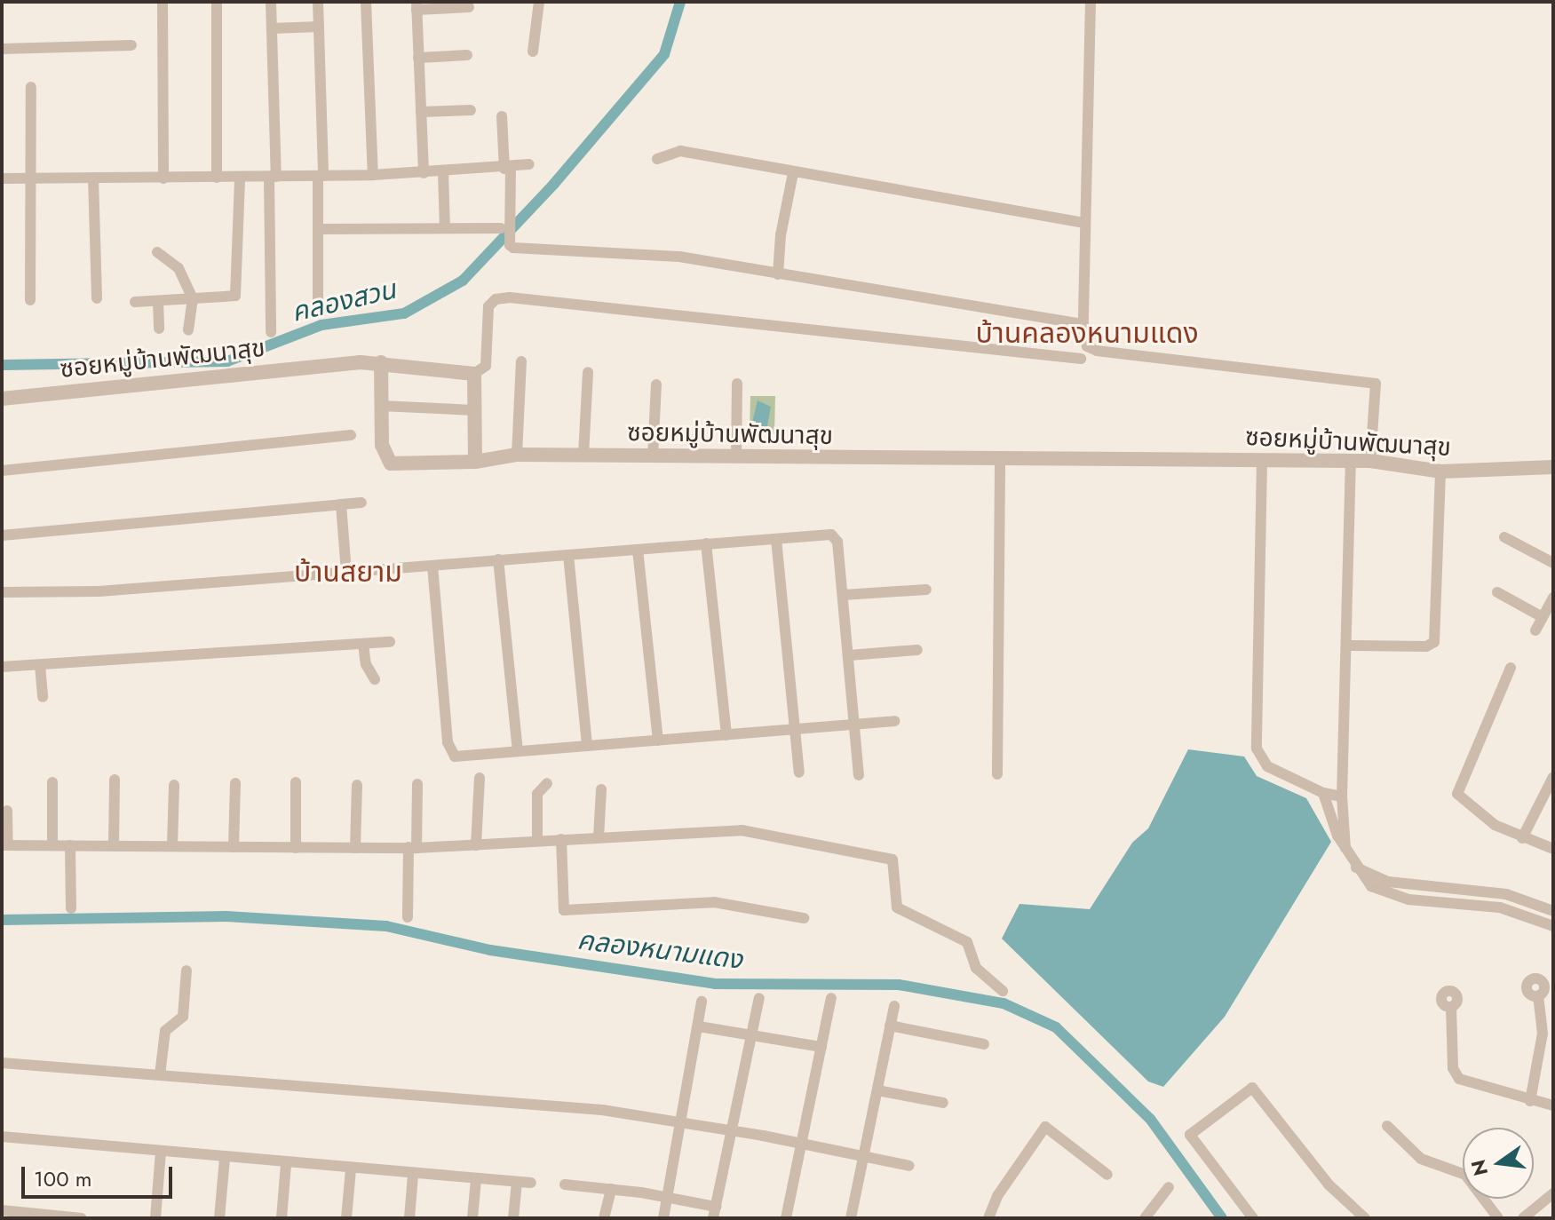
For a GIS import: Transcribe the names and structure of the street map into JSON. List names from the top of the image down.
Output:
{
  "streets": {
    "street": ["ซอยหมู่บ้านพัฒนาสุข"]
  },
  "districts": ["บ้านคลองหนามแดง", "บ้านสยาม"],
  "water": ["คลองสวน", "คลองหนามแดง"],
  "scale_bar": "100 m",
  "north": "left"
}
